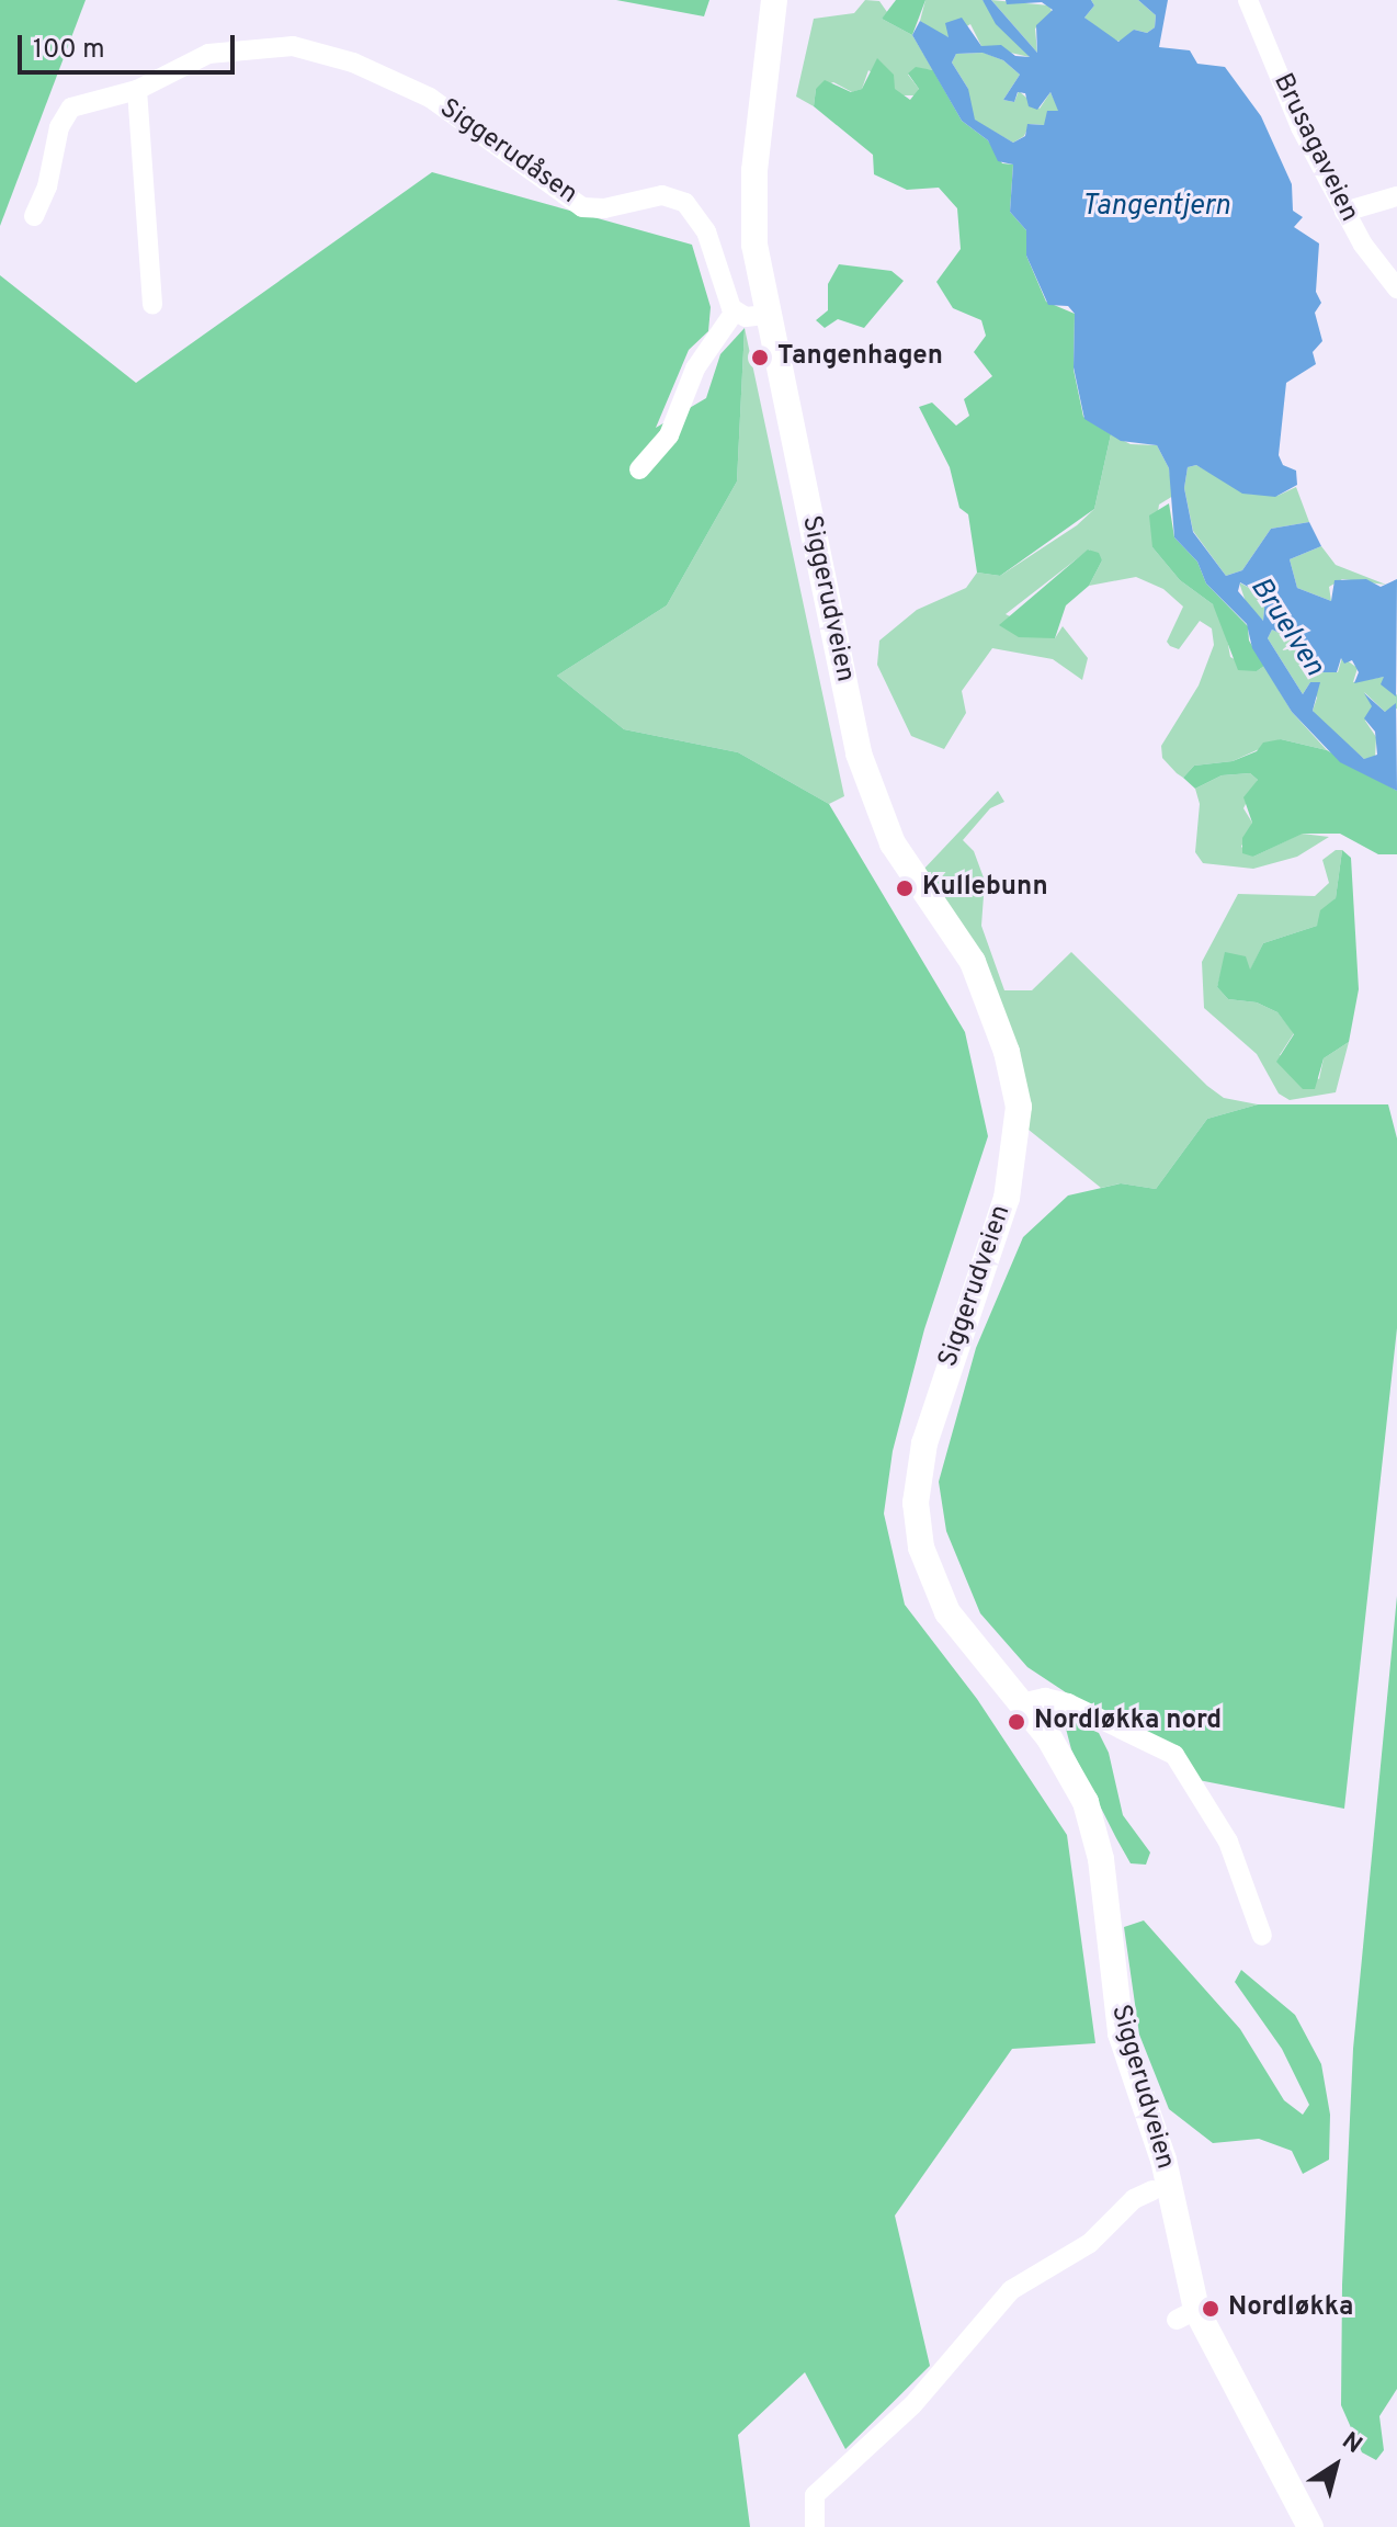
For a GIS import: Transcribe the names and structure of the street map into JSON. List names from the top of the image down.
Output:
{
  "streets": {
    "main road": ["Siggerudveien"],
    "street": ["Brusagaveien", "Siggerudåsen"]
  },
  "water": ["Tangentjern", "Bruelven"],
  "places": [
    "Tangenhagen",
    "Kullebunn",
    "Nordløkka nord",
    "Nordløkka"
  ],
  "scale_bar": "100 m",
  "north": "top right"
}
